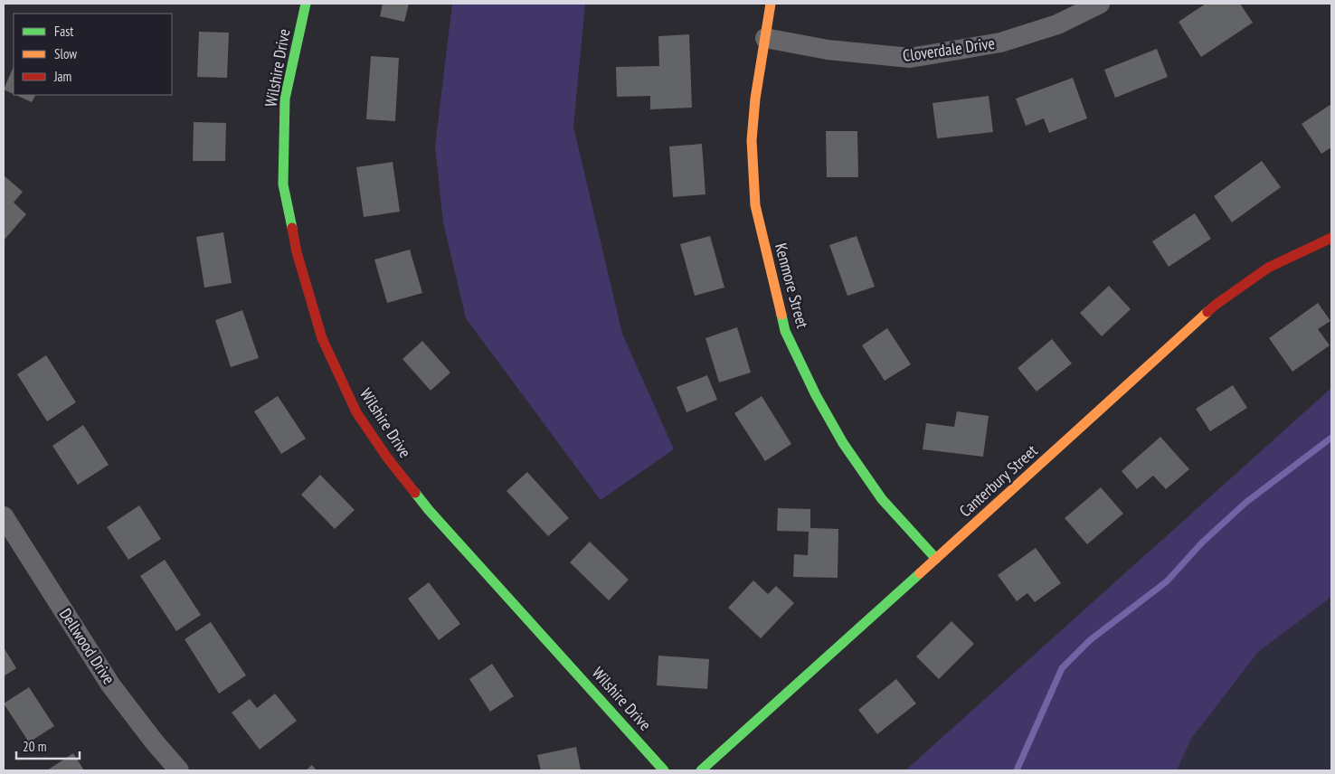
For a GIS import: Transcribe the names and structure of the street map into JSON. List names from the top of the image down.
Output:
{
  "streets": {
    "street": [
      "Cloverdale Drive",
      "Wilshire Drive",
      "Kenmore Street",
      "Canterbury Street",
      "Dellwood Drive"
    ]
  },
  "crossings": [
    ["Cloverdale Drive", "Kenmore Street"],
    ["Kenmore Street", "Canterbury Street"]
  ],
  "legend": ["Fast", "Slow", "Jam"],
  "scale_bar": "20 m"
}
